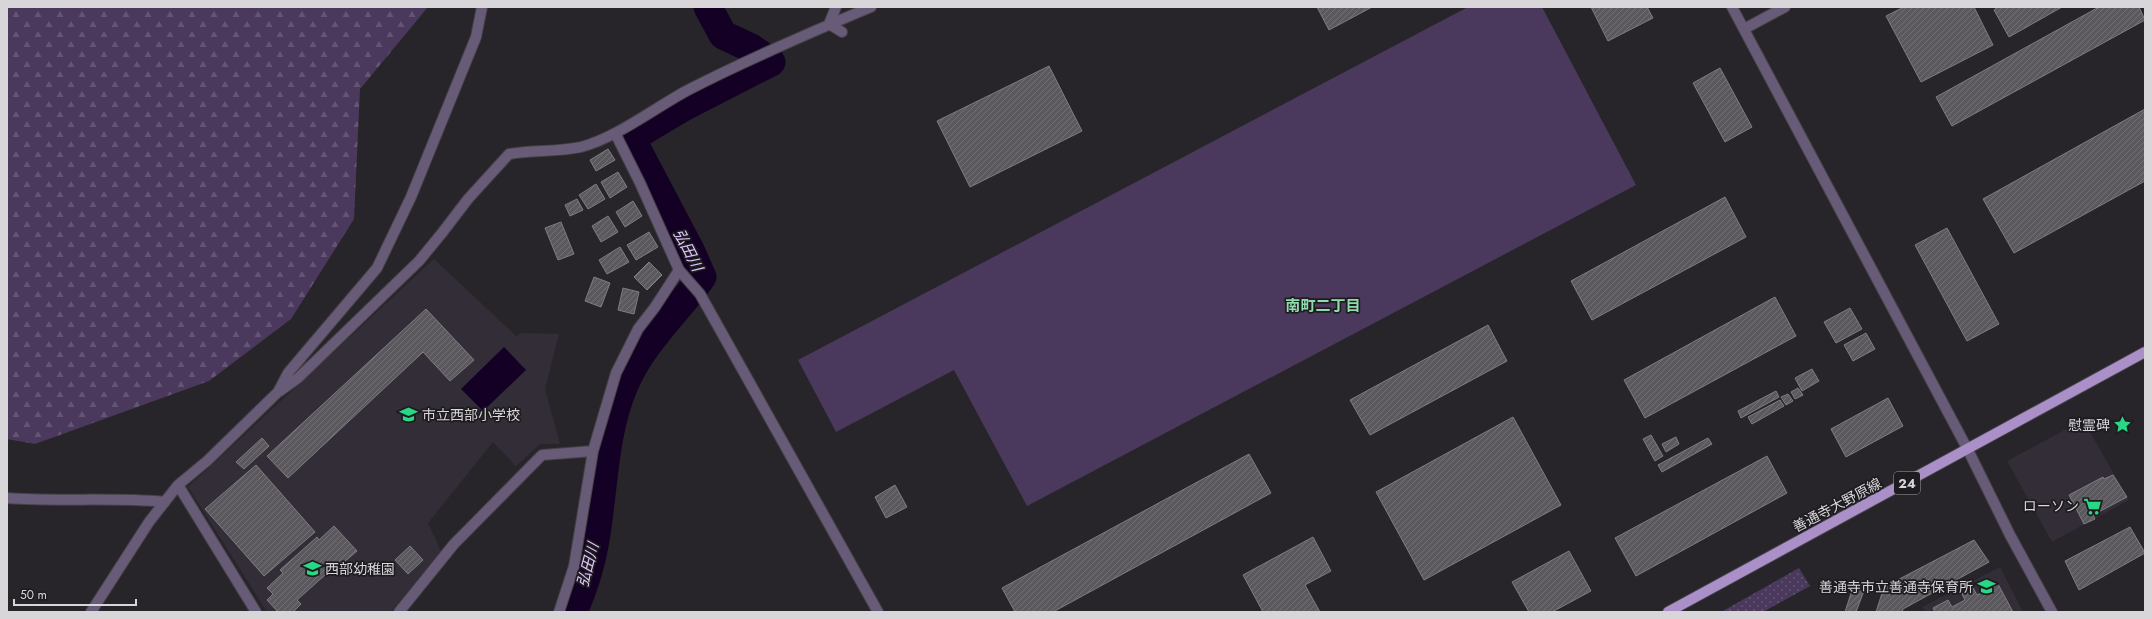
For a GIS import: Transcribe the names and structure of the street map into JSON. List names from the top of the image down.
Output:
{
  "streets": {
    "main road": ["24", "善通寺大野原線"]
  },
  "districts": ["南町二丁目"],
  "water": ["弘田川"],
  "places": {
    "school or university": ["市立西部小学校", "西部幼稚園", "善通寺市立善通寺保育所"],
    "place": ["慰霊碑"],
    "supermarket": ["ローソン"]
  },
  "scale_bar": "50 m"
}
